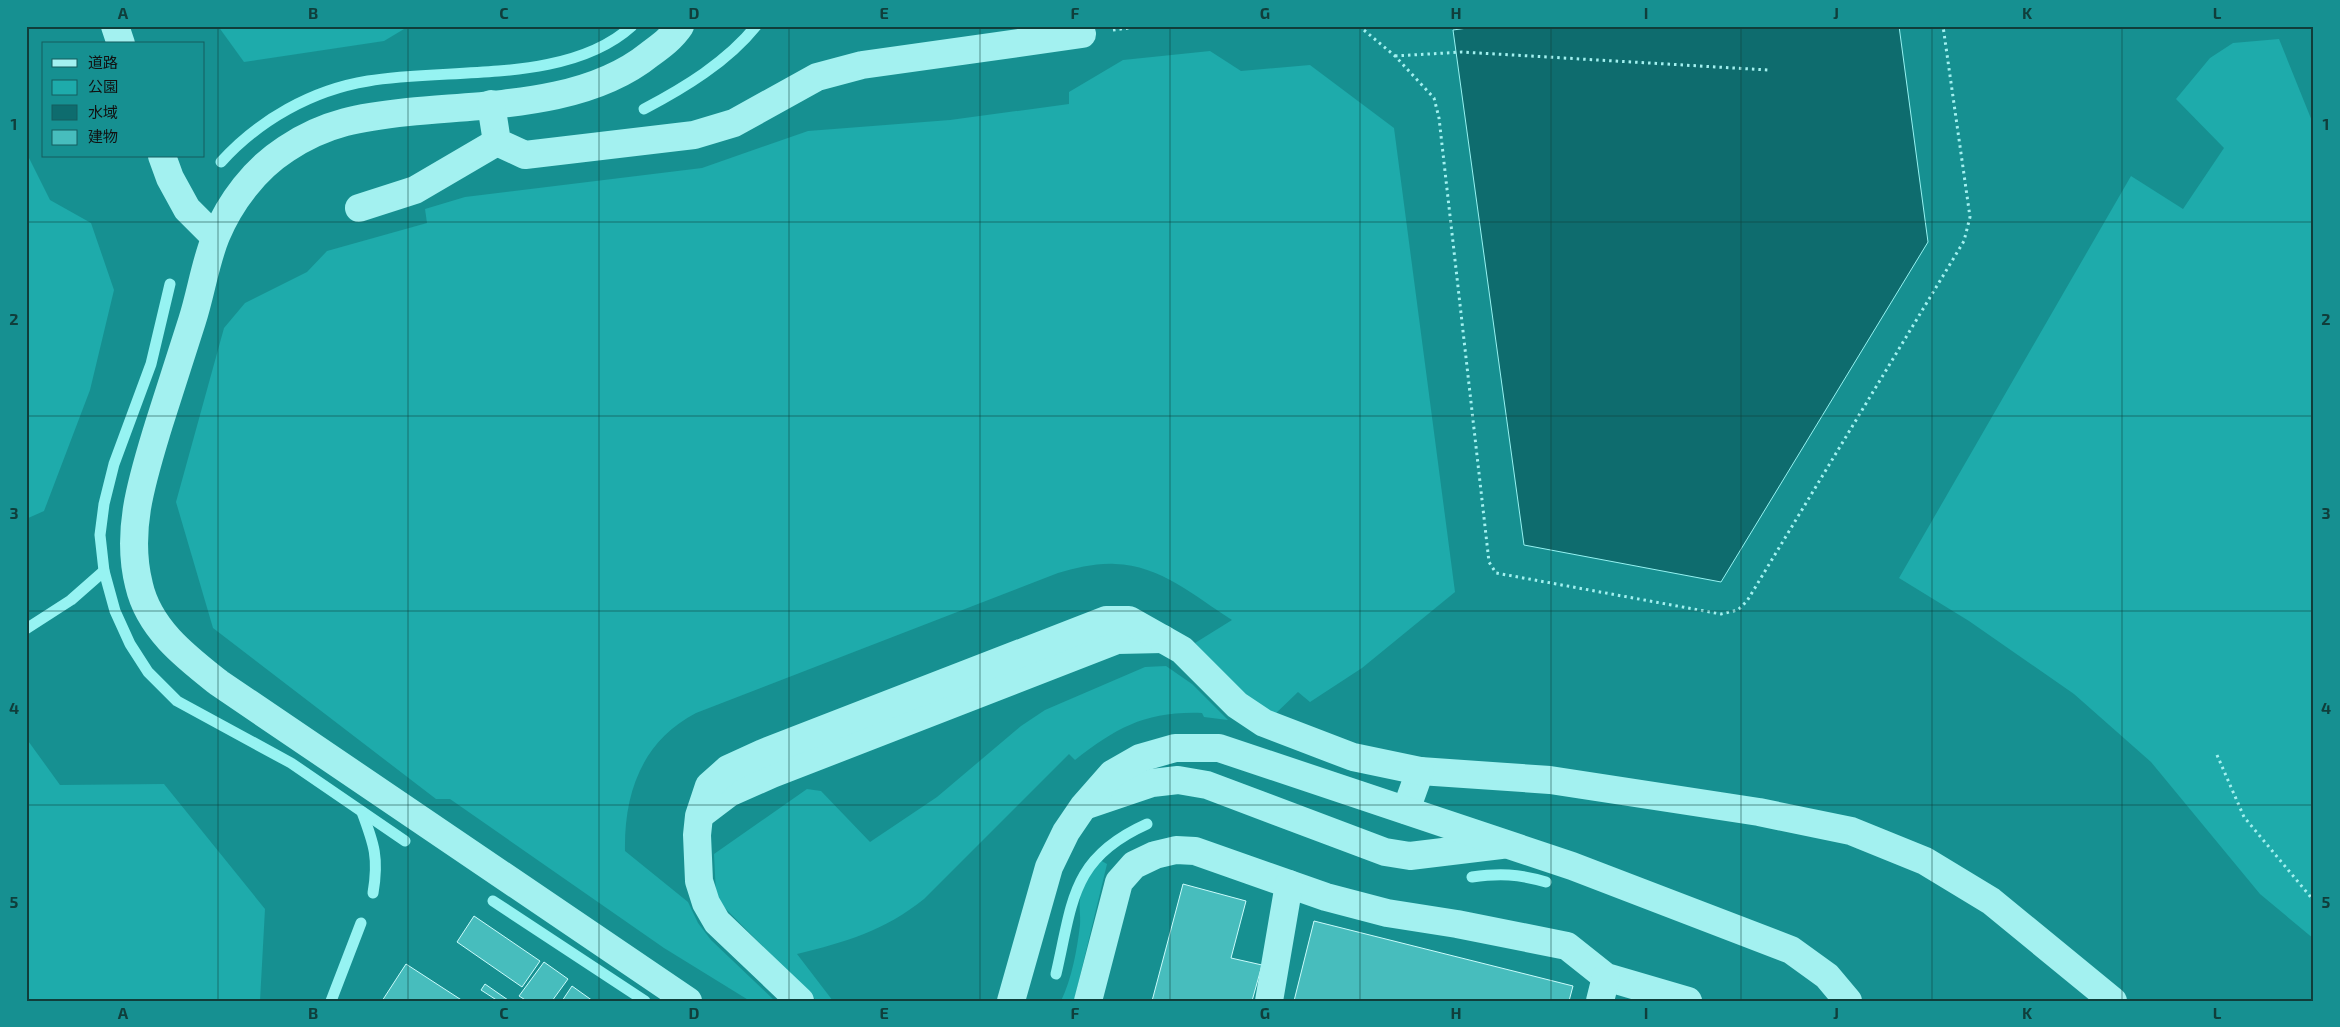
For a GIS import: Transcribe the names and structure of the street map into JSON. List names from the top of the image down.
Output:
{
  "legend": [
    "道路",
    "公園",
    "水域",
    "建物"
  ],
  "grid": {
    "columns": [
      "A",
      "B",
      "C",
      "D",
      "E",
      "F",
      "G",
      "H",
      "I",
      "J",
      "K",
      "L"
    ],
    "rows": [
      "1",
      "2",
      "3",
      "4",
      "5"
    ]
  }
}
